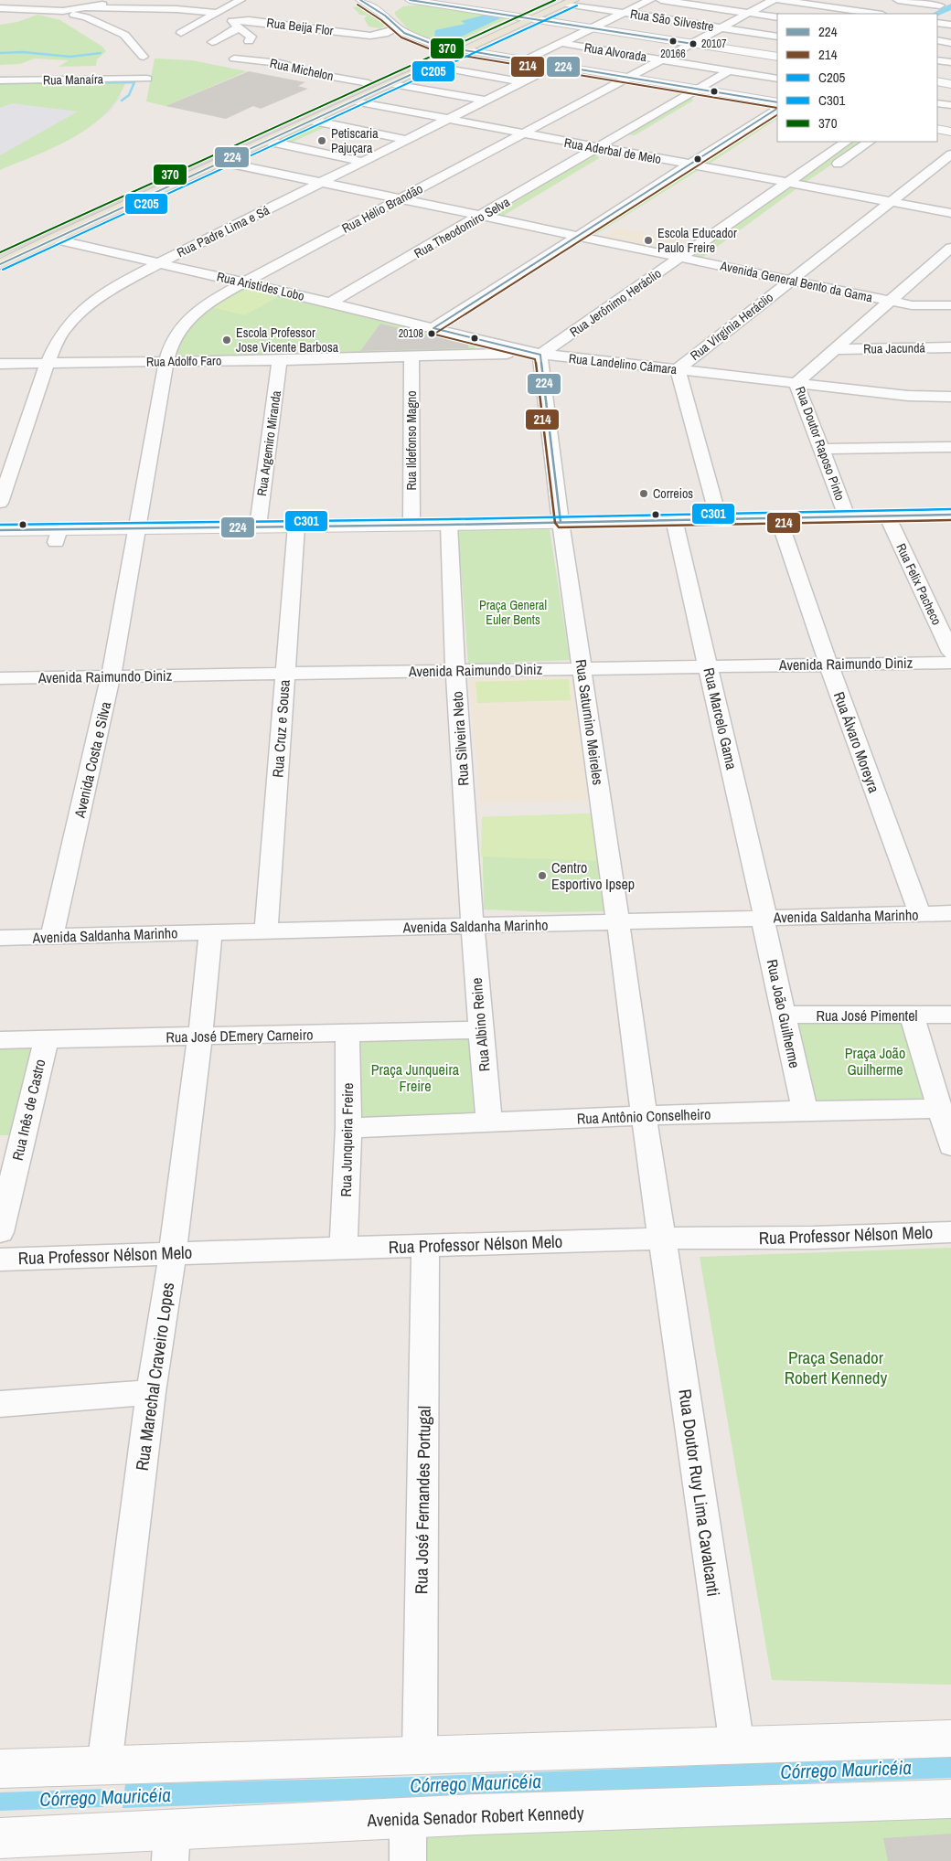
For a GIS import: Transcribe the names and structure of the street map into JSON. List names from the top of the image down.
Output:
{
  "streets": {
    "main road": ["Avenida Senador Robert Kennedy"],
    "street": [
      "Rua São Silvestre",
      "Rua Beija Flor",
      "Rua Alvorada",
      "Rua Michelon",
      "Rua Manaíra",
      "Rua Aderbal de Melo",
      "Rua Hélio Brandão",
      "Rua Theodomiro Selva",
      "Rua Padre Lima e Sá",
      "Avenida General Bento da Gama",
      "Rua Aristides Lobo",
      "Rua Jerônimo Heráclio",
      "Rua Virgínia Heráclio",
      "Rua Jacundá",
      "Rua Adolfo Faro",
      "Rua Landelino Câmara",
      "Rua Ildefonso Magno",
      "Rua Argemiro Miranda",
      "Rua Doutor Raposo Pinto",
      "Rua Felix Pacheco",
      "Avenida Raimundo Diniz",
      "Rua Marcelo Gama",
      "Rua Saturnino Meireles",
      "Rua Cruz e Sousa",
      "Rua Silveira Neto",
      "Rua Álvaro Moreyra",
      "Avenida Costa e Silva",
      "Avenida Saldanha Marinho",
      "Rua João Guilherme",
      "Rua José Pimentel",
      "Rua Albino Reine",
      "Rua José D´Emery Carneiro",
      "Rua Inês de Castro",
      "Rua Antônio Conselheiro",
      "Rua Junqueira Freire",
      "Rua Professor Nélson Melo",
      "Rua Marechal Craveiro Lopes",
      "Rua Doutor Ruy Lima Cavalcanti",
      "Rua José Fernandes Portugal"
    ]
  },
  "crossings": [
    ["Rua São Silvestre", "Rua Hélio Brandão"],
    ["Rua Alvorada", "Rua Hélio Brandão"],
    ["Rua Aderbal de Melo", "Rua Hélio Brandão"],
    ["Rua Aderbal de Melo", "Rua Theodomiro Selva"],
    ["Rua Aderbal de Melo", "Rua Padre Lima e Sá"],
    ["Rua Aderbal de Melo", "Rua Jerônimo Heráclio"],
    ["Rua Aderbal de Melo", "Rua Virgínia Heráclio"],
    ["Rua Hélio Brandão", "Avenida General Bento da Gama"],
    ["Rua Hélio Brandão", "Rua Aristides Lobo"],
    ["Rua Hélio Brandão", "Rua Adolfo Faro"],
    ["Rua Hélio Brandão", "Avenida Costa e Silva"],
    ["Rua Theodomiro Selva", "Avenida General Bento da Gama"],
    ["Rua Theodomiro Selva", "Rua Aristides Lobo"],
    ["Rua Padre Lima e Sá", "Avenida General Bento da Gama"],
    ["Rua Padre Lima e Sá", "Rua Aristides Lobo"],
    ["Rua Padre Lima e Sá", "Rua Adolfo Faro"],
    ["Avenida General Bento da Gama", "Rua Jerônimo Heráclio"],
    ["Avenida General Bento da Gama", "Rua Virgínia Heráclio"],
    ["Avenida General Bento da Gama", "Rua Doutor Raposo Pinto"],
    ["Rua Aristides Lobo", "Rua Jerônimo Heráclio"],
    ["Rua Aristides Lobo", "Rua Adolfo Faro"],
    ["Rua Aristides Lobo", "Rua Landelino Câmara"],
    ["Rua Aristides Lobo", "Rua Saturnino Meireles"],
    ["Rua Jerônimo Heráclio", "Rua Adolfo Faro"],
    ["Rua Jerônimo Heráclio", "Rua Landelino Câmara"],
    ["Rua Jerônimo Heráclio", "Rua Saturnino Meireles"],
    ["Rua Virgínia Heráclio", "Rua Landelino Câmara"],
    ["Rua Jacundá", "Rua Doutor Raposo Pinto"],
    ["Rua Adolfo Faro", "Rua Landelino Câmara"],
    ["Rua Adolfo Faro", "Rua Ildefonso Magno"],
    ["Rua Adolfo Faro", "Rua Argemiro Miranda"],
    ["Rua Adolfo Faro", "Rua Saturnino Meireles"],
    ["Rua Landelino Câmara", "Rua Doutor Raposo Pinto"],
    ["Rua Landelino Câmara", "Rua Saturnino Meireles"],
    ["Avenida Raimundo Diniz", "Rua Marcelo Gama"],
    ["Avenida Raimundo Diniz", "Rua Saturnino Meireles"],
    ["Avenida Raimundo Diniz", "Rua Cruz e Sousa"],
    ["Avenida Raimundo Diniz", "Rua Silveira Neto"],
    ["Avenida Raimundo Diniz", "Rua Álvaro Moreyra"],
    ["Avenida Raimundo Diniz", "Avenida Costa e Silva"],
    ["Rua Marcelo Gama", "Avenida Saldanha Marinho"],
    ["Rua Marcelo Gama", "Rua João Guilherme"],
    ["Rua Saturnino Meireles", "Avenida Saldanha Marinho"],
    ["Rua Saturnino Meireles", "Rua Antônio Conselheiro"],
    ["Rua Saturnino Meireles", "Rua Doutor Ruy Lima Cavalcanti"],
    ["Rua Cruz e Sousa", "Avenida Saldanha Marinho"],
    ["Rua Silveira Neto", "Avenida Saldanha Marinho"],
    ["Rua Silveira Neto", "Rua Albino Reine"],
    ["Rua Álvaro Moreyra", "Avenida Saldanha Marinho"],
    ["Avenida Costa e Silva", "Avenida Saldanha Marinho"],
    ["Avenida Saldanha Marinho", "Rua João Guilherme"],
    ["Avenida Saldanha Marinho", "Rua Albino Reine"],
    ["Avenida Saldanha Marinho", "Rua Marechal Craveiro Lopes"],
    ["Rua João Guilherme", "Rua José Pimentel"],
    ["Rua João Guilherme", "Rua Antônio Conselheiro"],
    ["Rua Albino Reine", "Rua José D´Emery Carneiro"],
    ["Rua Albino Reine", "Rua Antônio Conselheiro"],
    ["Rua José D´Emery Carneiro", "Rua Inês de Castro"],
    ["Rua José D´Emery Carneiro", "Rua Junqueira Freire"],
    ["Rua José D´Emery Carneiro", "Rua Marechal Craveiro Lopes"],
    ["Rua Antônio Conselheiro", "Rua Junqueira Freire"],
    ["Rua Antônio Conselheiro", "Rua Doutor Ruy Lima Cavalcanti"],
    ["Rua Junqueira Freire", "Rua Professor Nélson Melo"],
    ["Rua Professor Nélson Melo", "Rua Marechal Craveiro Lopes"],
    ["Rua Professor Nélson Melo", "Rua Doutor Ruy Lima Cavalcanti"],
    ["Rua Professor Nélson Melo", "Rua José Fernandes Portugal"]
  ],
  "water": ["Córrego Mauricéia"],
  "parks": [
    "Praça General Euler Bents",
    "Praça João Guilherme",
    "Praça Junqueira Freire",
    "Praça Senador Robert Kennedy"
  ],
  "places": [
    "20166",
    "20107",
    "Petiscaria Pajuçara",
    "Escola Educador Paulo Freire",
    "20108",
    "Escola Professor Jose Vicente Barbosa",
    "Correios",
    "Centro Esportivo Ipsep"
  ],
  "lines": [
    "transit line 224",
    "transit line 370",
    "transit line 214",
    "transit line C205",
    "transit line C301"
  ],
  "legend": [
    "224",
    "214",
    "C205",
    "C301",
    "370"
  ]
}
